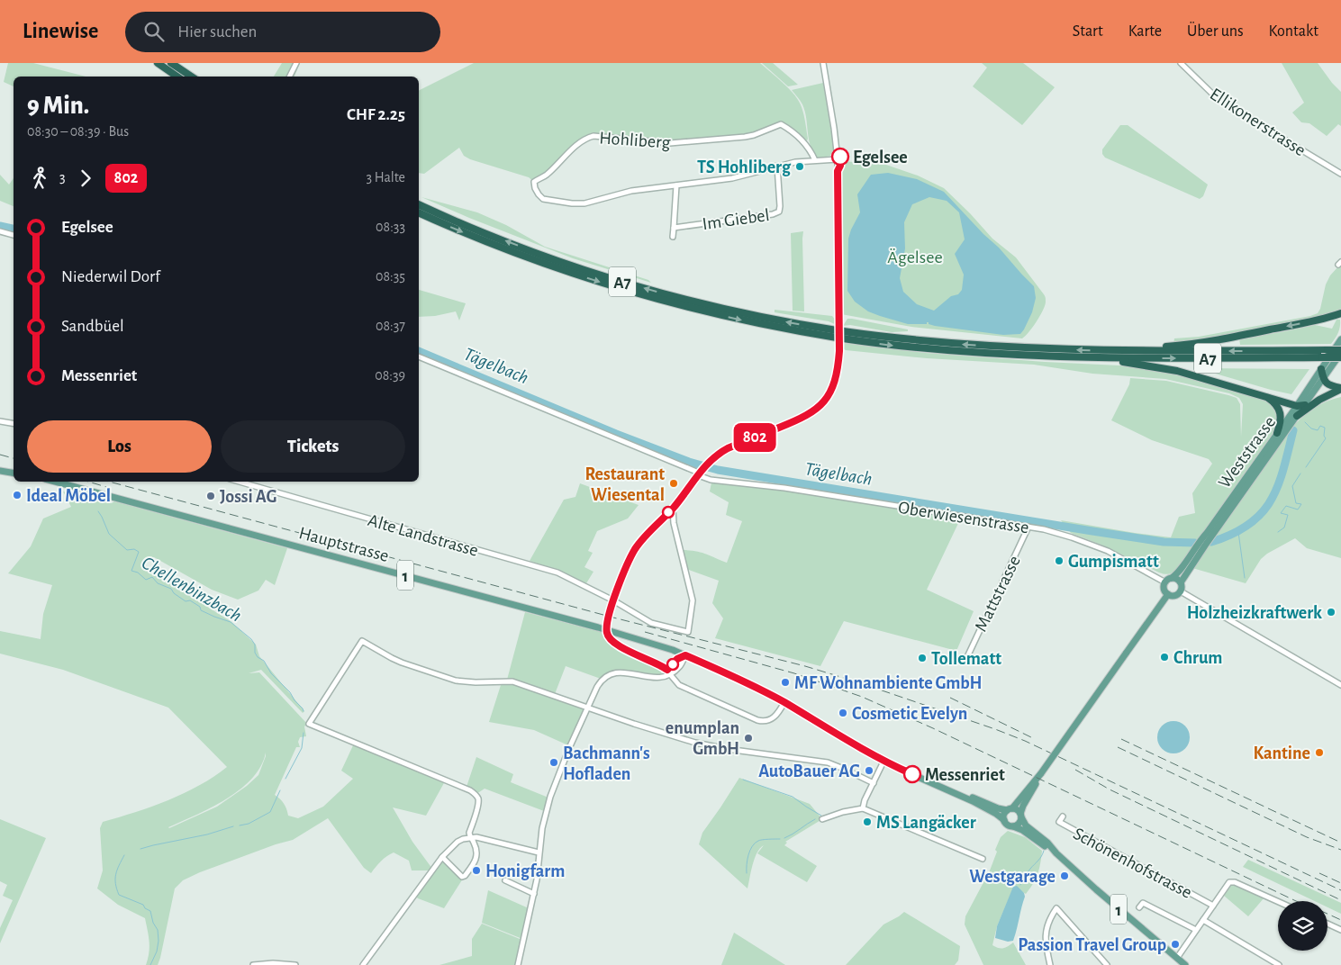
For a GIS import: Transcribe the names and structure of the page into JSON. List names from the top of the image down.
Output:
{
  "streets": {
    "highway": ["A7"],
    "main road": ["Weststrasse", "Hauptstrasse", "1"],
    "street": [
      "Ellikonerstrasse",
      "Hohliberg",
      "Im Giebel",
      "Oberwiesenstrasse",
      "Alte Landstrasse",
      "Mattstrasse",
      "Schönenhofstrasse"
    ]
  },
  "crossings": [
    ["Hohliberg", "Im Giebel"],
    ["A7", "Weststrasse"],
    ["Weststrasse", "Oberwiesenstrasse"],
    ["Oberwiesenstrasse", "Mattstrasse"],
    ["Hauptstrasse", "1"]
  ],
  "water": ["Tägelbach", "Chellenbinzbach"],
  "parks": ["Ägelsee"],
  "places": [
    "Egelsee",
    "TS Hohliberg",
    "Restaurant Wiesental",
    "Ideal Möbel",
    "Jossi AG",
    "Gumpismatt",
    "Holzheizkraftwerk",
    "Chrum",
    "Tollematt",
    "MF Wohnambiente GmbH",
    "Cosmetic Evelyn",
    "enumplan GmbH",
    "Kantine",
    "Bachmann's Hofladen",
    "AutoBauer AG",
    "Messenriet",
    "MS Langäcker",
    "Honigfarm",
    "Westgarage",
    "Passion Travel Group"
  ],
  "lines": ["bus line 802"],
  "page": {
    "header": "Linewise",
    "search": "Hier suchen",
    "nav": [
      "Start",
      "Karte",
      "Über uns",
      "Kontakt"
    ],
    "on_map": "802",
    "heading": ["9 Min.", "08:30 – 08:39 · Bus", "CHF 2.25"],
    "legs": ["3", "802", "3 Halte"],
    "list": [
      {
        "name": "Egelsee",
        "value": "08:33"
      },
      {
        "name": "Niederwil Dorf",
        "value": "08:35"
      },
      {
        "name": "Sandbüel",
        "value": "08:37"
      },
      {
        "name": "Messenriet",
        "value": "08:39"
      }
    ],
    "buttons": ["Los", "Tickets"]
  }
}
